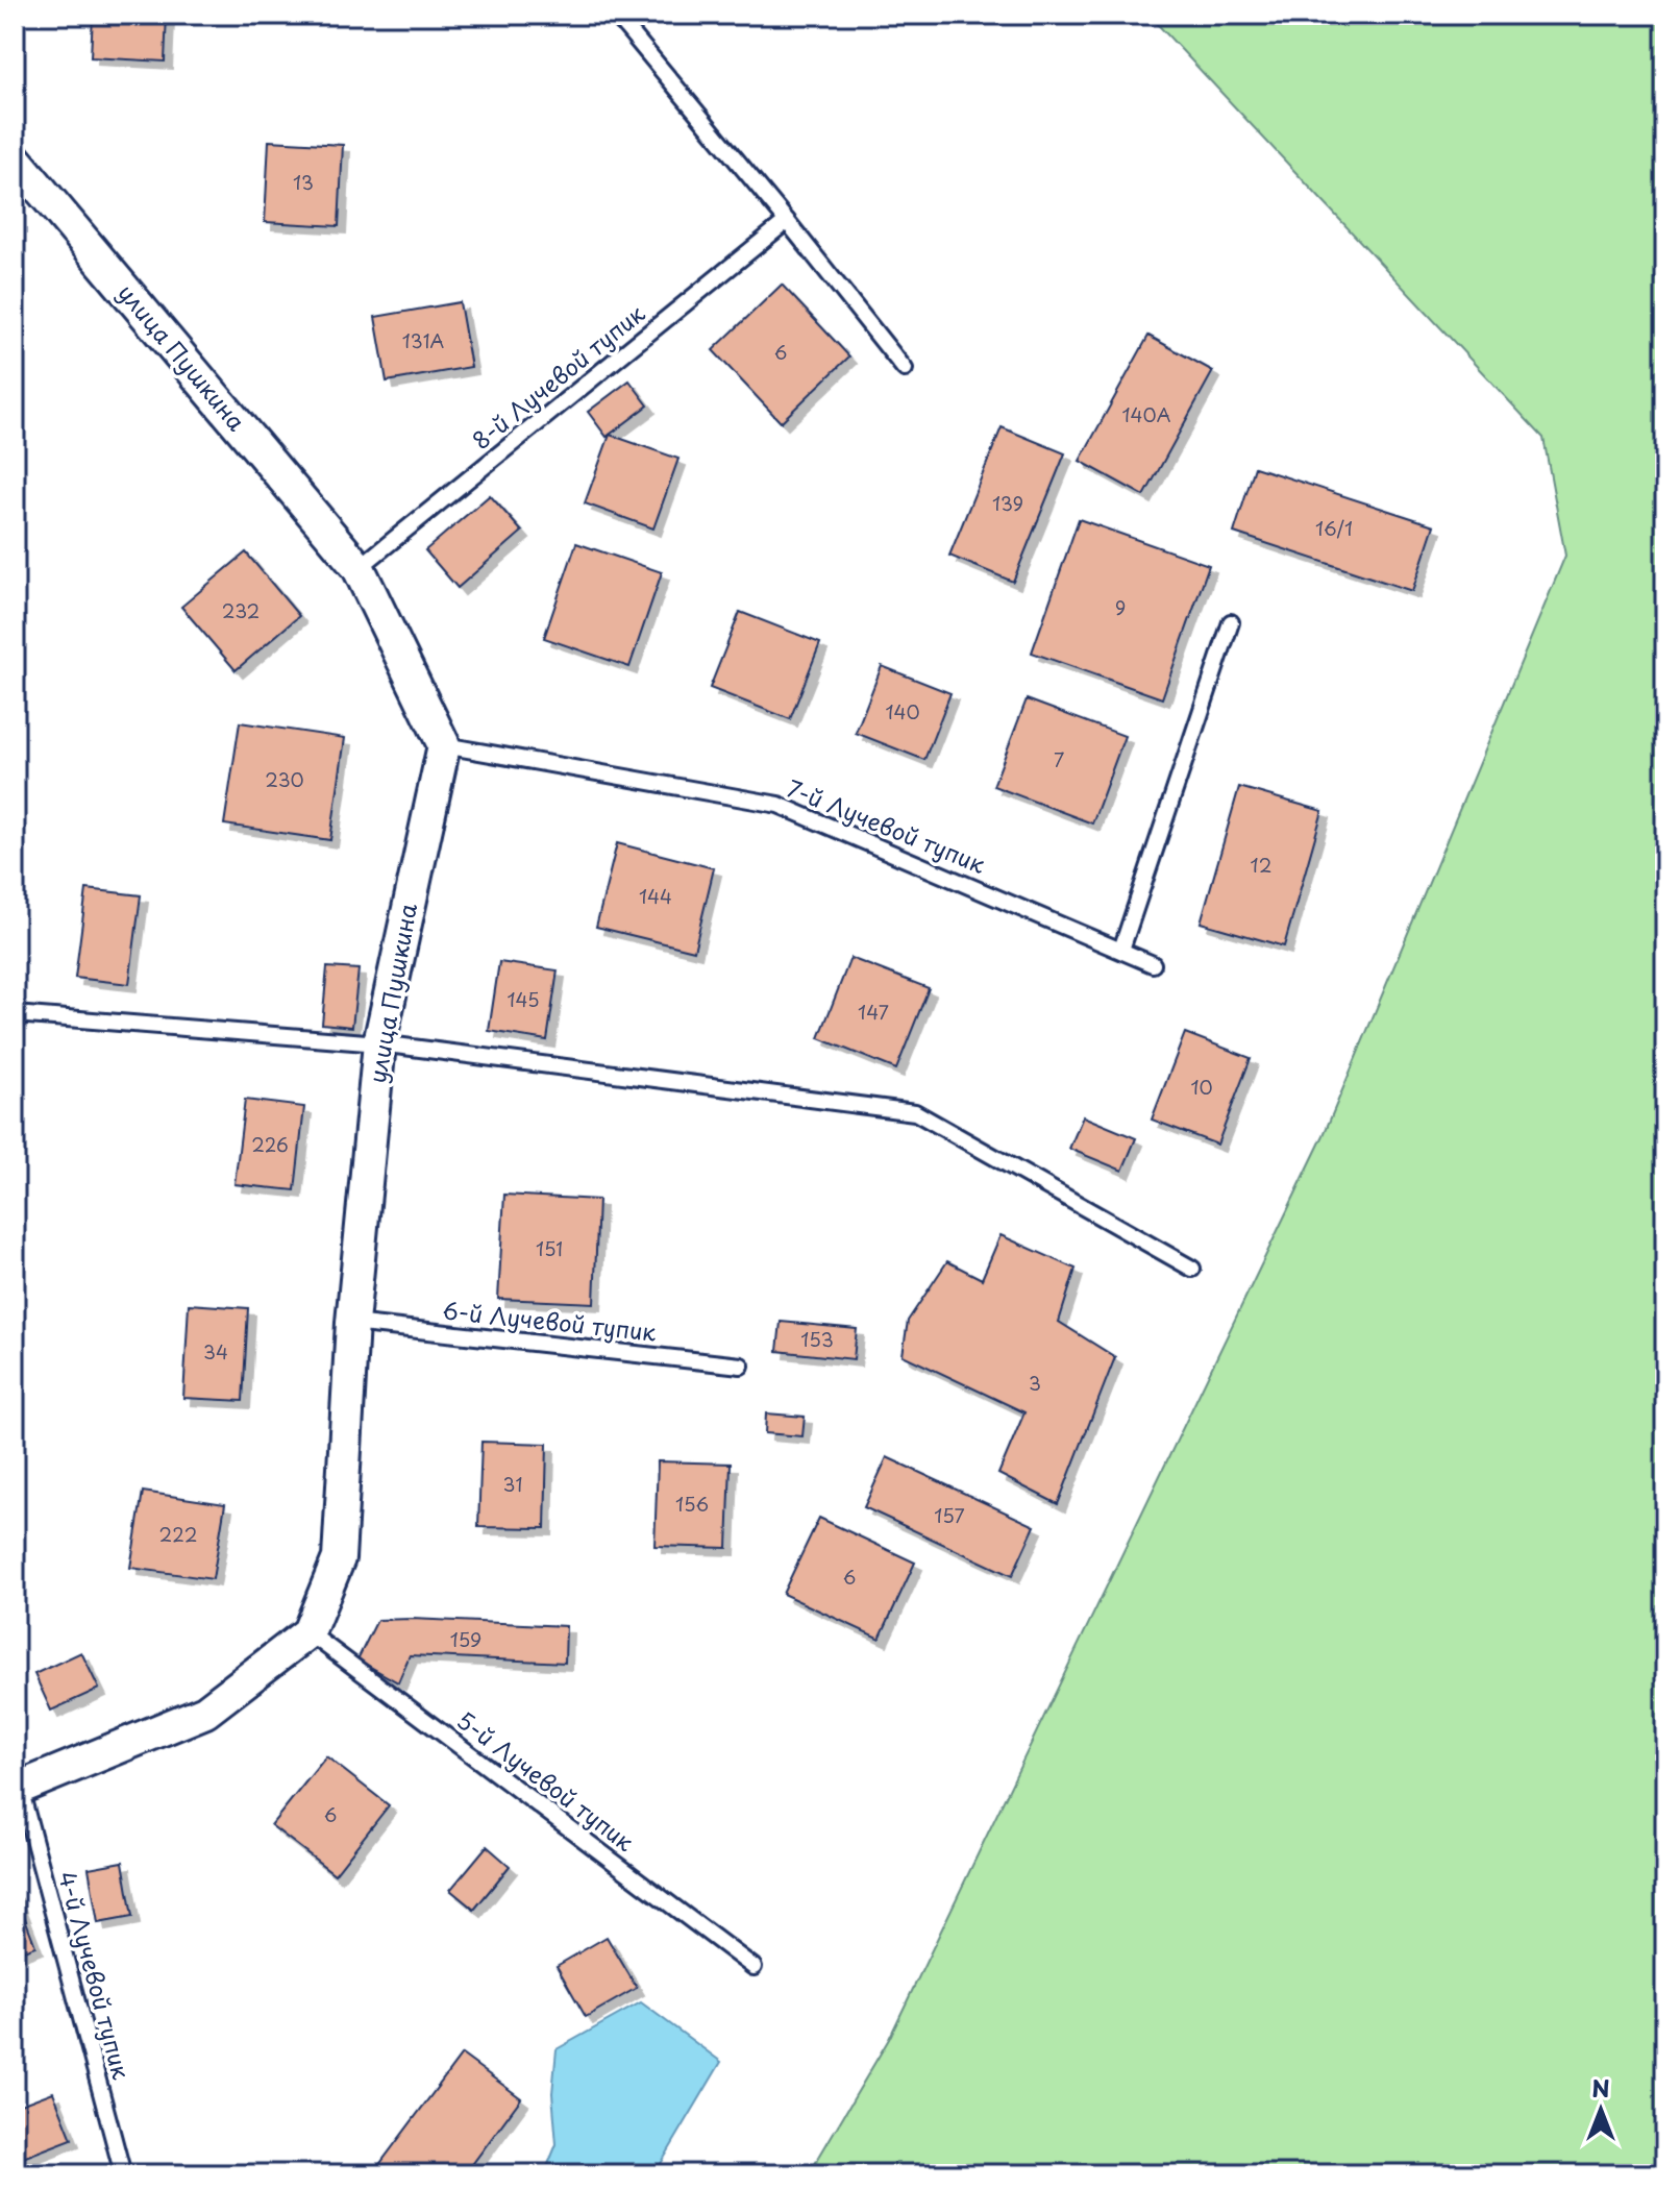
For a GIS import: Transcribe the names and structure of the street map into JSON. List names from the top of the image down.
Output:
{
  "streets": {
    "street": ["улица Пушкина"],
    "lane": [
      "8-й Лучевой тупик",
      "7-й Лучевой тупик",
      "6-й Лучевой тупик",
      "5-й Лучевой тупик",
      "4-й Лучевой тупик"
    ]
  },
  "crossings": [
    ["улица Пушкина", "8-й Лучевой тупик"],
    ["улица Пушкина", "7-й Лучевой тупик"],
    ["улица Пушкина", "6-й Лучевой тупик"],
    ["улица Пушкина", "5-й Лучевой тупик"]
  ],
  "house_numbers": [
    "13",
    "131А",
    "6",
    "140А",
    "139",
    "16/1",
    "9",
    "232",
    "140",
    "7",
    "230",
    "12",
    "144",
    "145",
    "147",
    "10",
    "226",
    "151",
    "153",
    "34",
    "3",
    "31",
    "156",
    "157",
    "222",
    "6",
    "159",
    "6"
  ],
  "north": "top"
}
